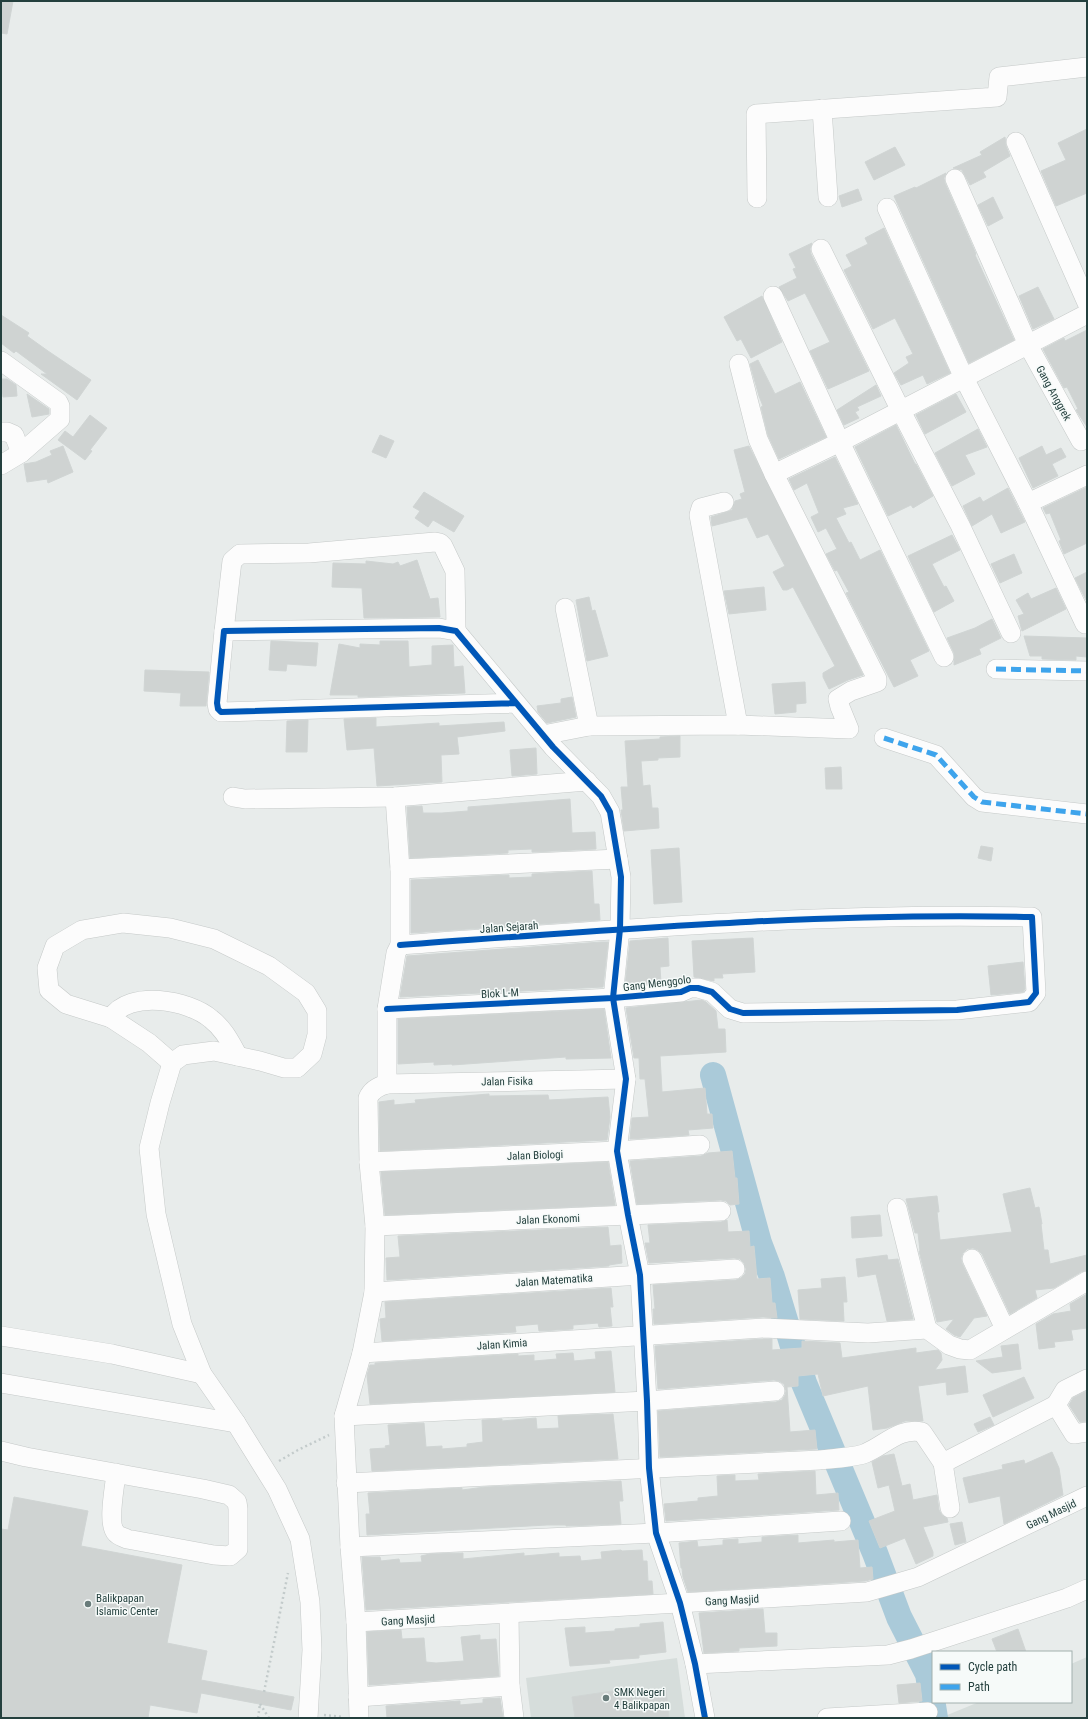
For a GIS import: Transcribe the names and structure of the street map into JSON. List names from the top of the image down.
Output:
{
  "streets": {
    "street": [
      "Gang Anggrek",
      "Jalan Sejarah",
      "Gang Menggolo",
      "Blok L-M",
      "Jalan Fisika",
      "Jalan Biologi",
      "Jalan Ekonomi",
      "Jalan Matematika",
      "Jalan Kimia",
      "Gang Masjid"
    ]
  },
  "crossings": [
    ["Jalan Sejarah", "Gang Menggolo"],
    ["Gang Menggolo", "Blok L-M"]
  ],
  "places": ["Balikpapan Islamic Center", "SMK Negeri 4 Balikpapan"],
  "legend": ["Cycle path", "Path"]
}
